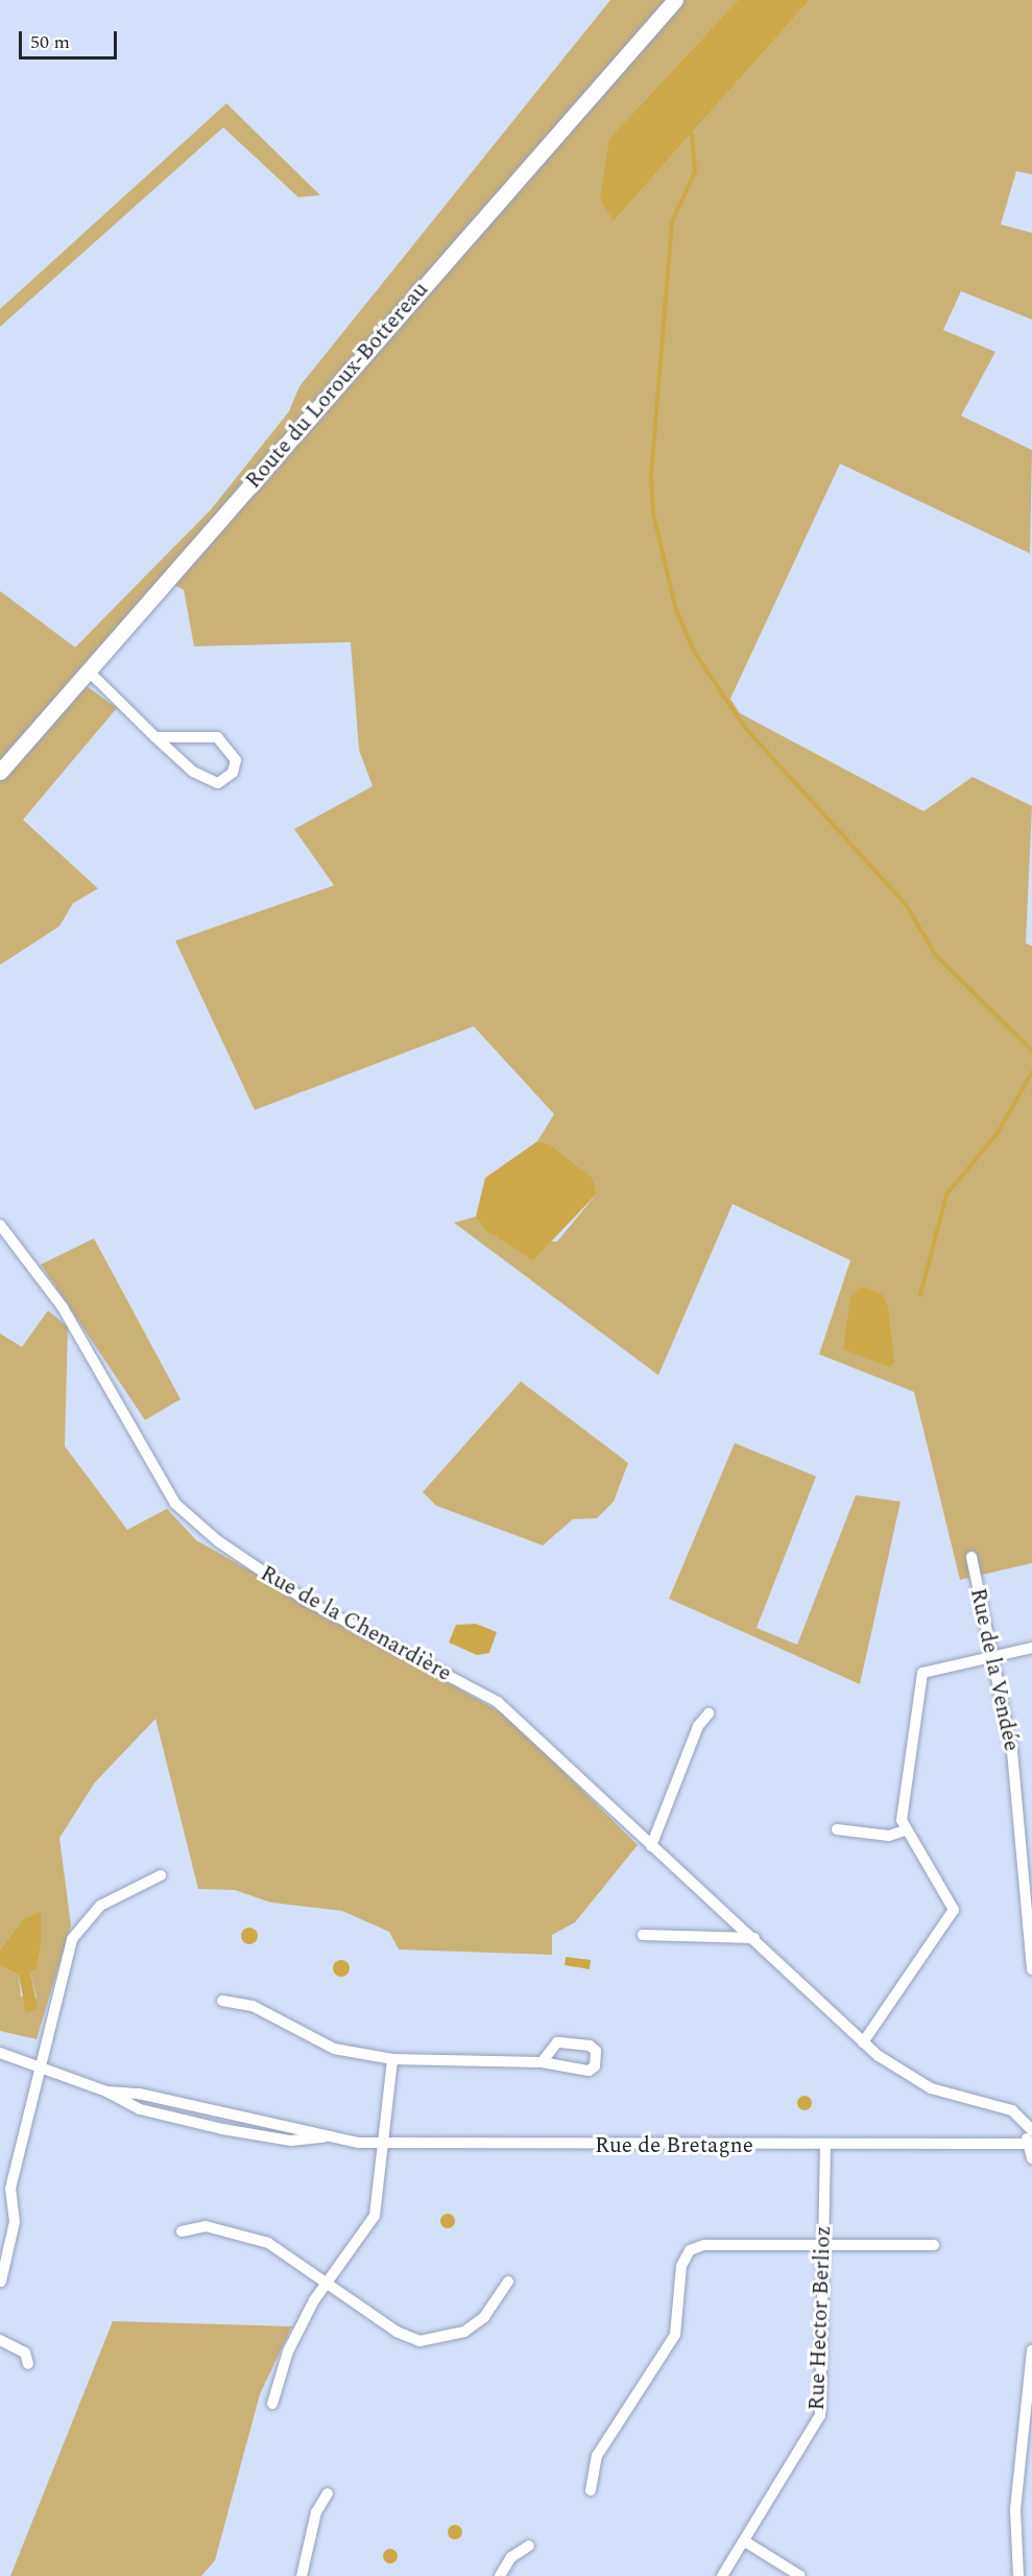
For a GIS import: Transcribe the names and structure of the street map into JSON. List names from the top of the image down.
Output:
{
  "streets": {
    "main road": ["Route du Loroux-Bottereau"],
    "street": [
      "Rue de la Chenardière",
      "Rue de la Vendée",
      "Rue de Bretagne",
      "Rue Hector Berlioz"
    ]
  },
  "crossings": [
    ["Rue de Bretagne", "Rue Hector Berlioz"]
  ],
  "scale_bar": "50 m"
}
